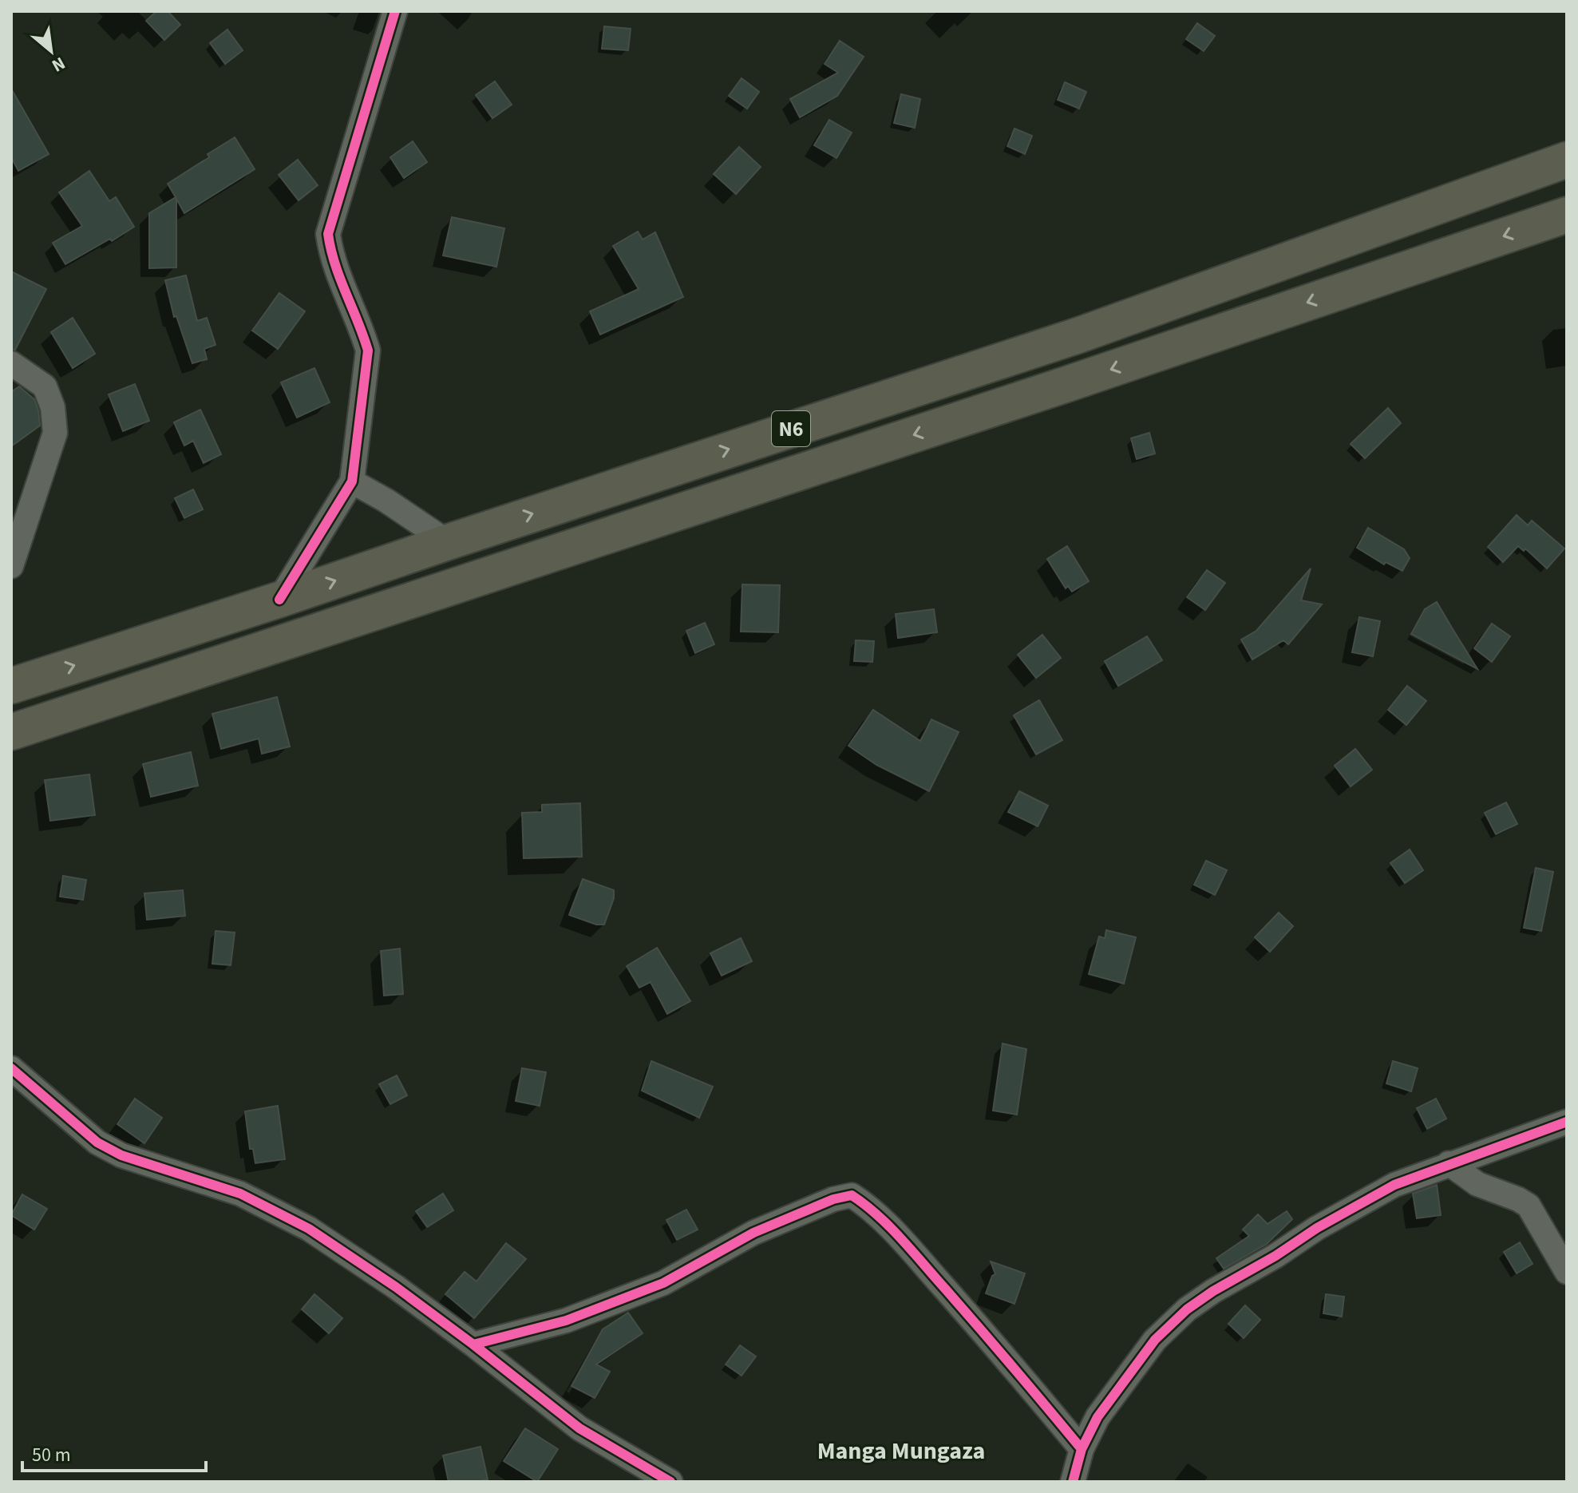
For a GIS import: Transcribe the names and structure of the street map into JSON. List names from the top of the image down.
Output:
{
  "streets": {
    "highway": ["N6"]
  },
  "districts": ["Manga Mungaza"],
  "scale_bar": "50 m",
  "north": "bottom right"
}
